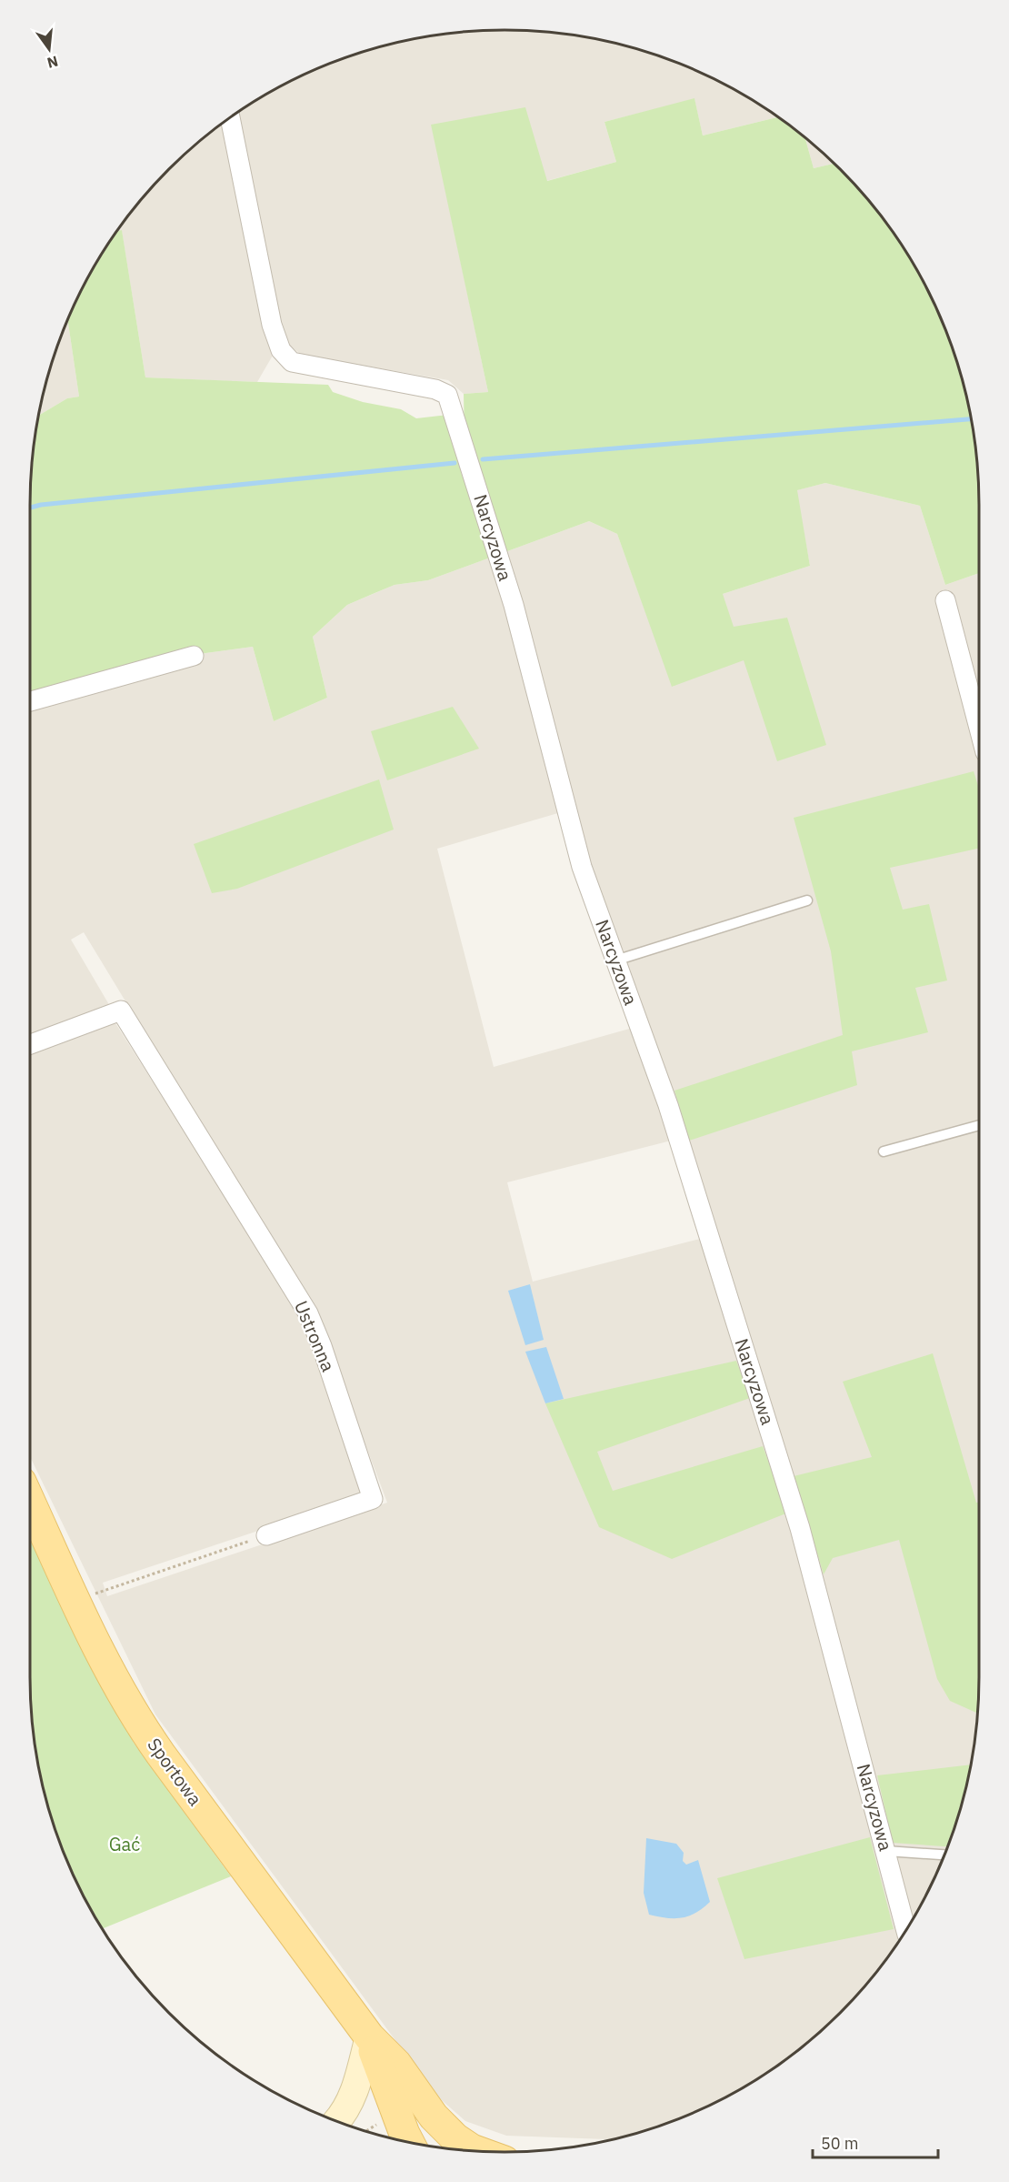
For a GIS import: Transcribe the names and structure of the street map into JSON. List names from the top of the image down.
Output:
{
  "streets": {
    "main road": ["Sportowa"],
    "street": ["Narcyzowa", "Ustronna"]
  },
  "parks": ["Gać"],
  "scale_bar": "50 m",
  "north": "bottom"
}
